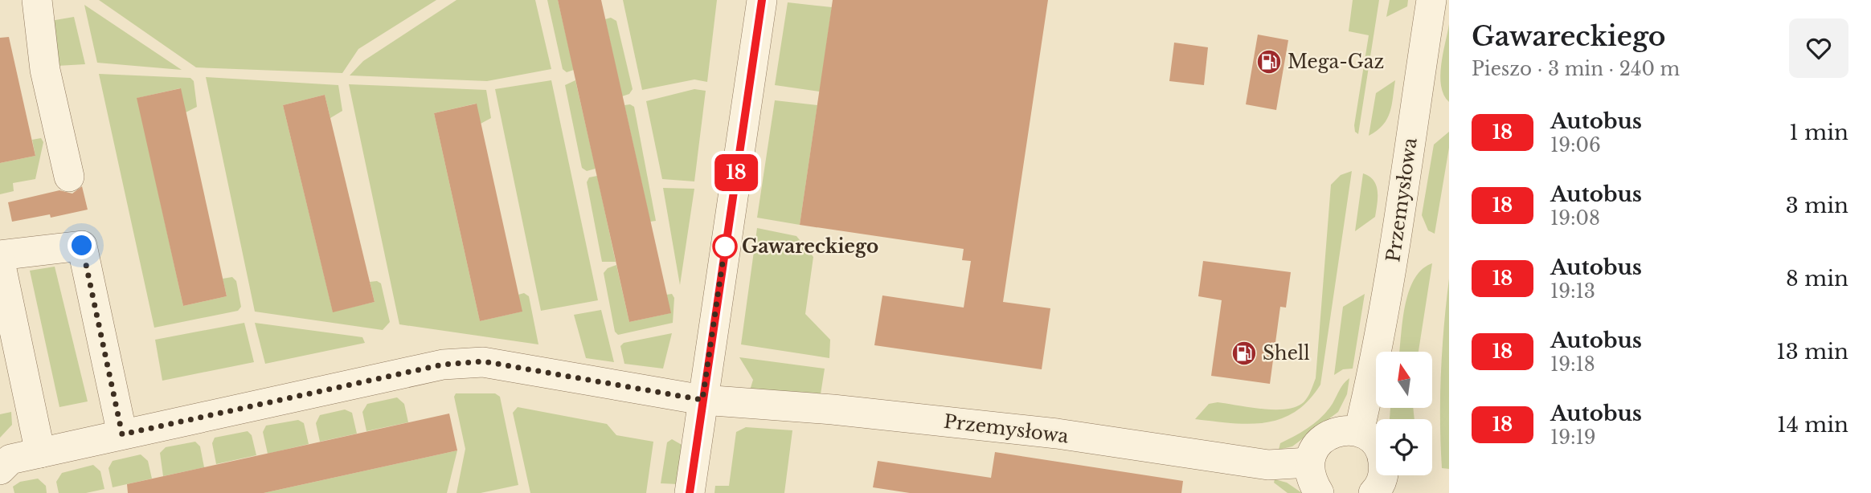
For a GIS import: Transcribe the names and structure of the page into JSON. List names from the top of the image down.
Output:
{
  "streets": {
    "street": ["Przemysłowa"]
  },
  "places": {
    "fuel station": ["Mega-Gaz", "Shell"],
    "other": ["Gawareckiego"]
  },
  "lines": ["bus line 18"],
  "north": "top",
  "page": {
    "on_map": "18",
    "heading": ["Gawareckiego", "Pieszo · 3 min · 240 m"],
    "list": [
      {
        "mark": "18",
        "name": "Autobus",
        "note": "19:06",
        "value": "1 min"
      },
      {
        "mark": "18",
        "name": "Autobus",
        "note": "19:08",
        "value": "3 min"
      },
      {
        "mark": "18",
        "name": "Autobus",
        "note": "19:13",
        "value": "8 min"
      },
      {
        "mark": "18",
        "name": "Autobus",
        "note": "19:18",
        "value": "13 min"
      },
      {
        "mark": "18",
        "name": "Autobus",
        "note": "19:19",
        "value": "14 min"
      }
    ]
  }
}
